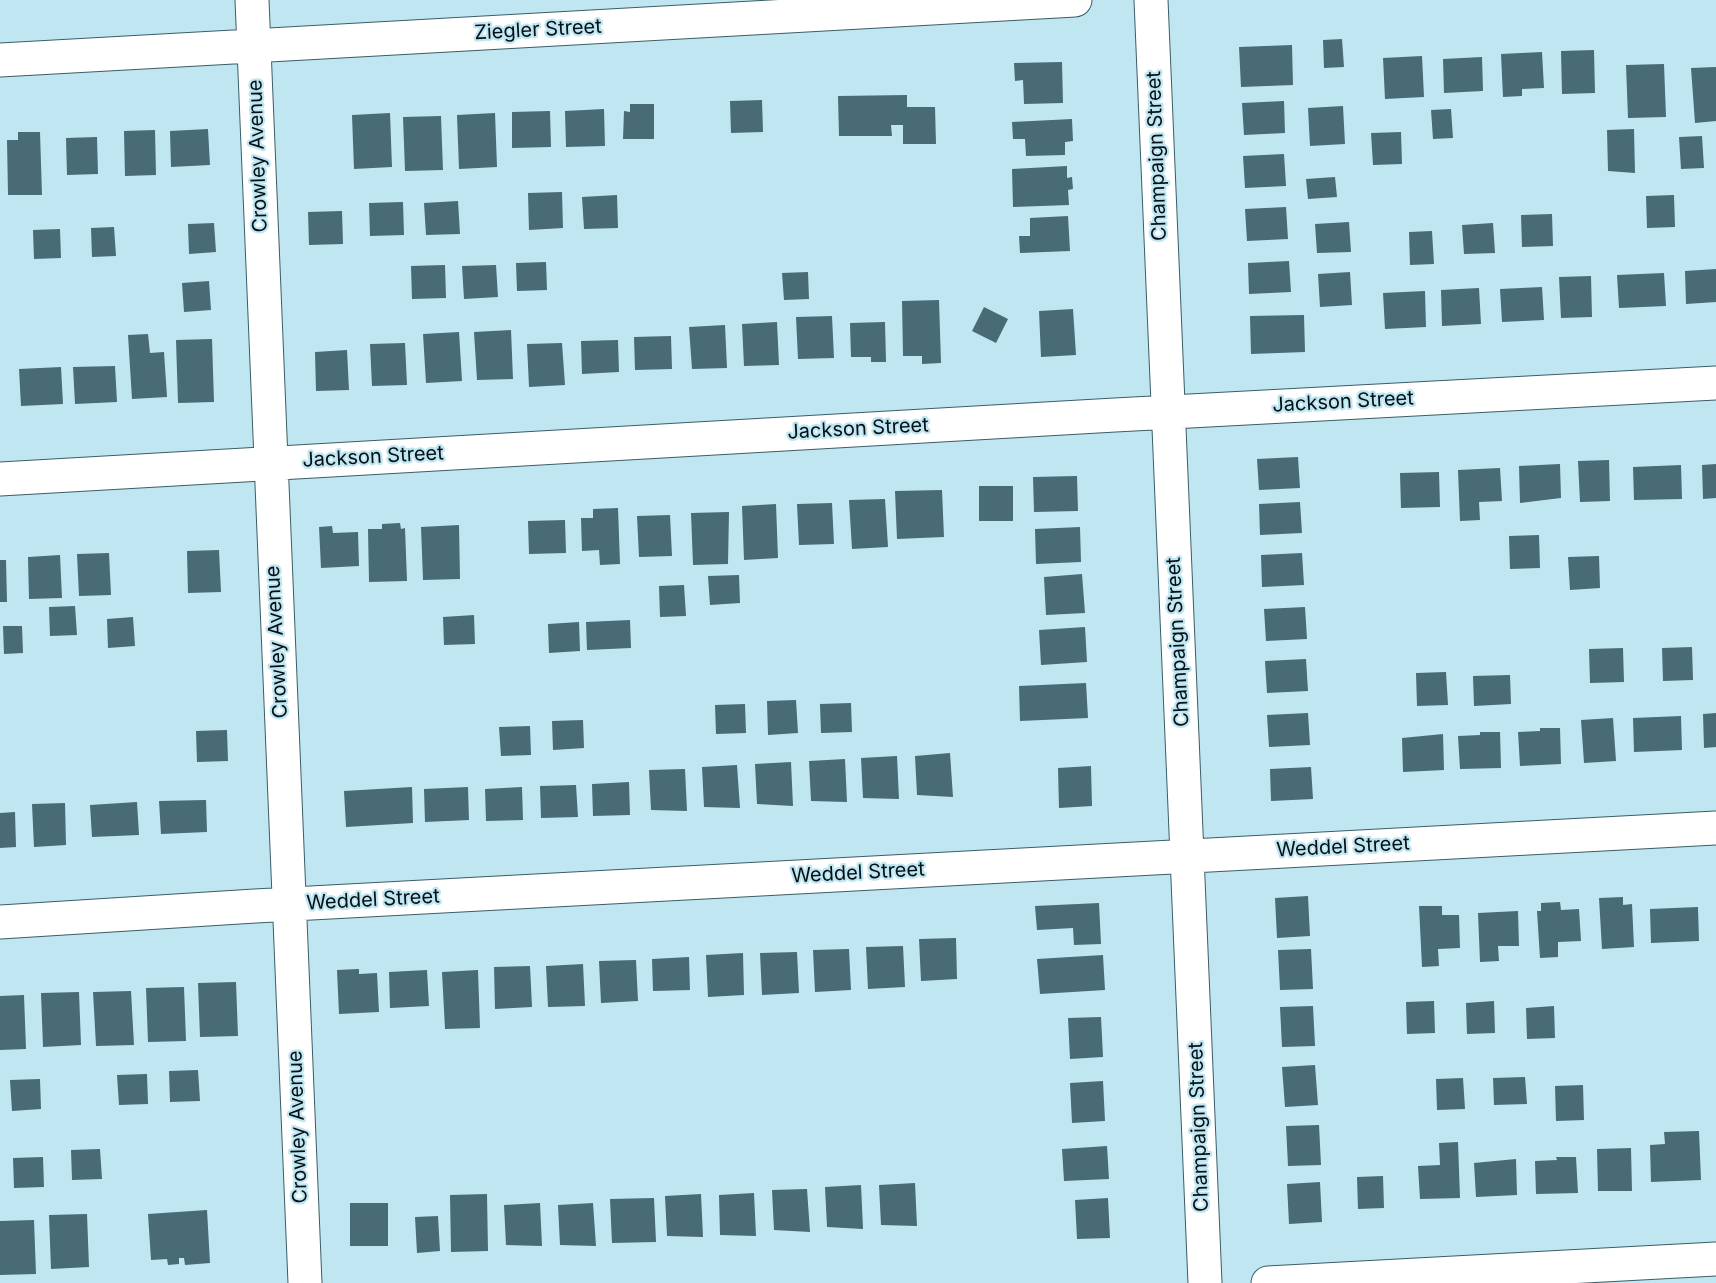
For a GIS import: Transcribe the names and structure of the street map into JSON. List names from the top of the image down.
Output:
{
  "streets": {
    "street": [
      "Ziegler Street",
      "Crowley Avenue",
      "Champaign Street",
      "Jackson Street",
      "Weddel Street"
    ]
  },
  "crossings": [
    ["Ziegler Street", "Crowley Avenue"],
    ["Crowley Avenue", "Jackson Street"],
    ["Crowley Avenue", "Weddel Street"],
    ["Champaign Street", "Jackson Street"],
    ["Champaign Street", "Weddel Street"]
  ]
}
